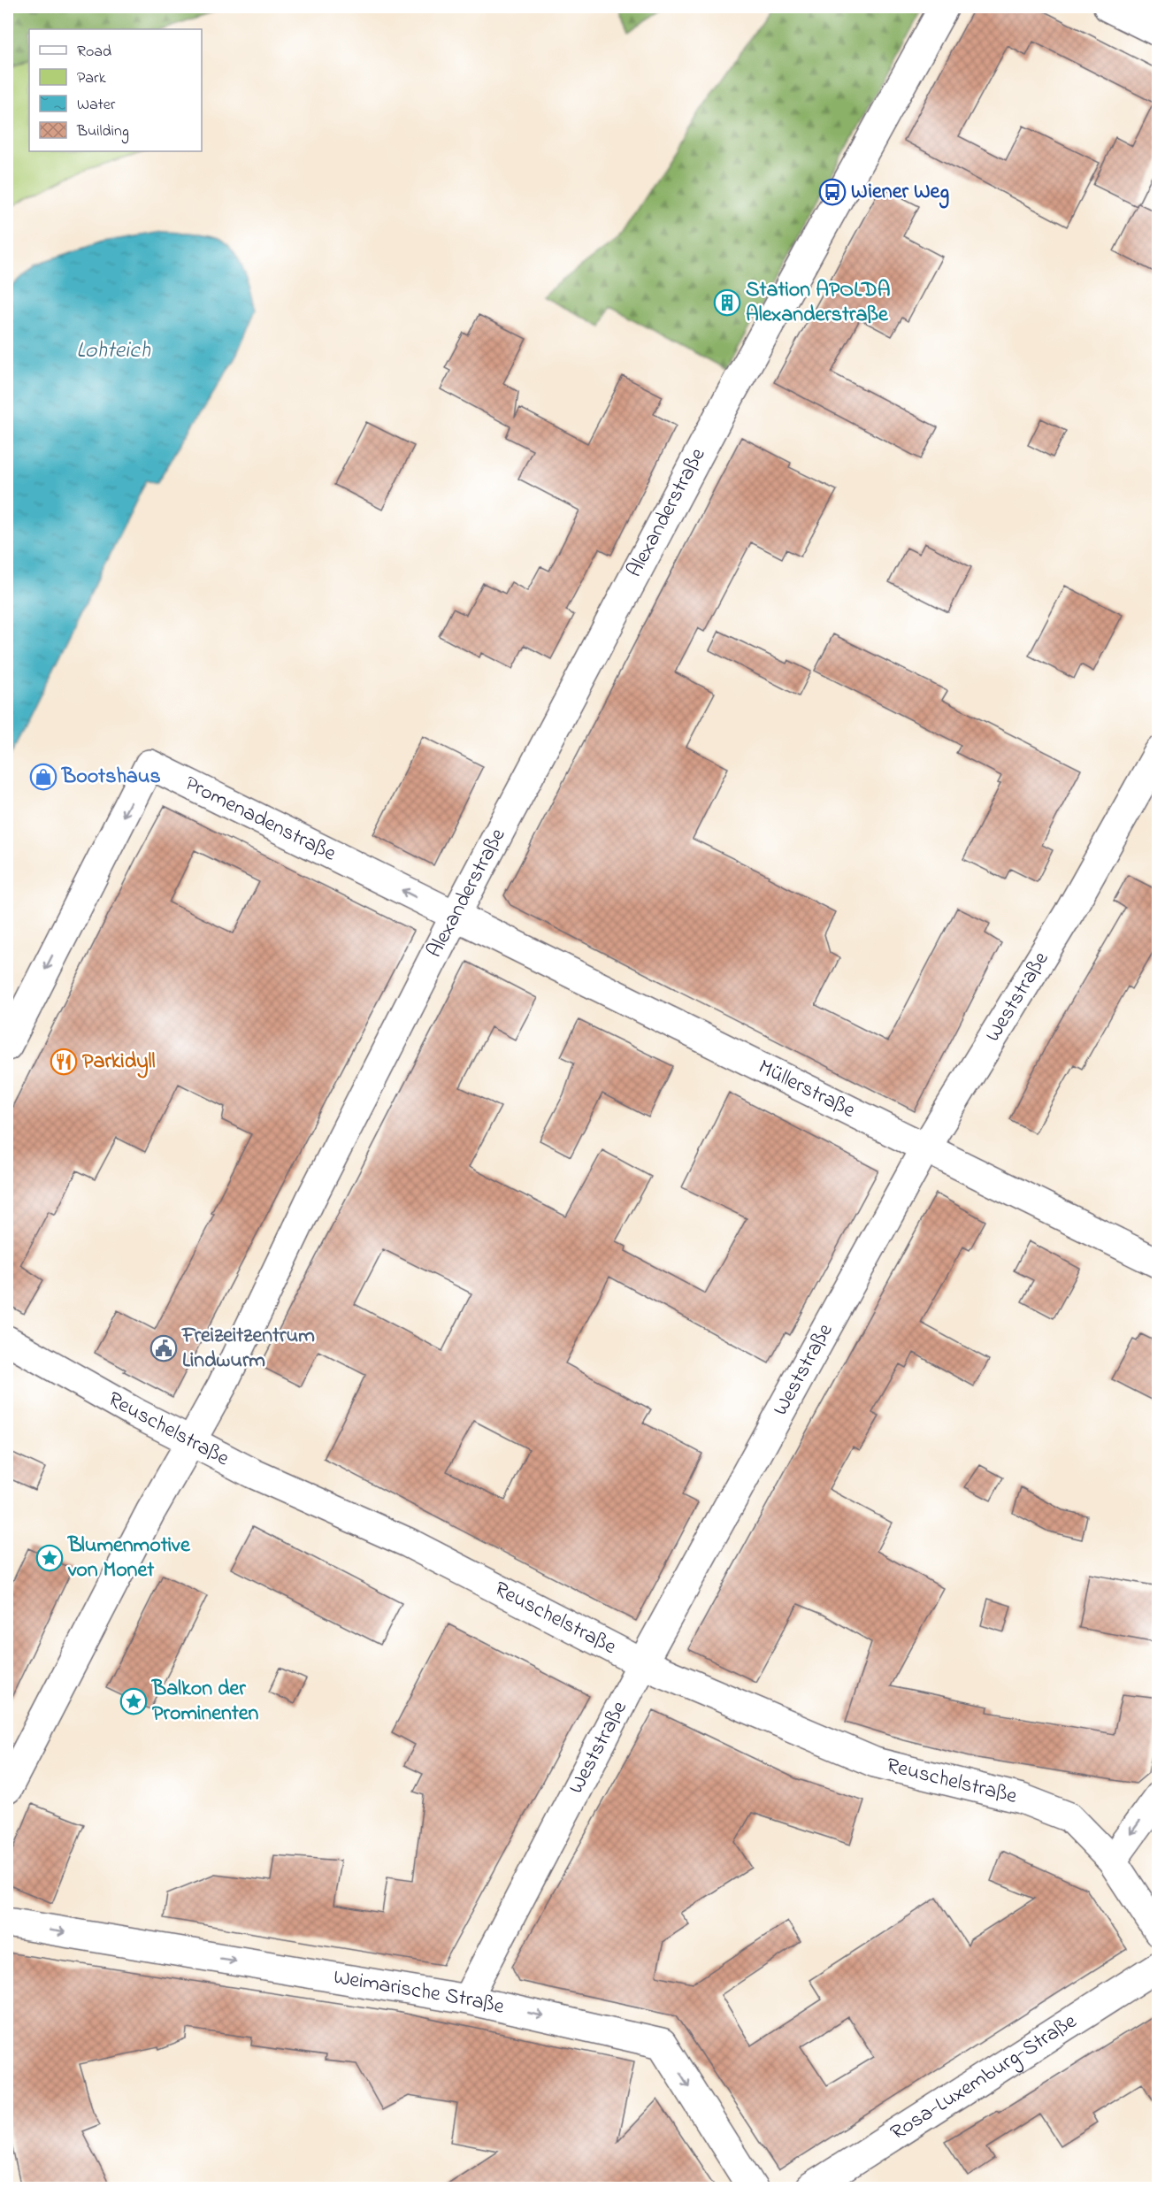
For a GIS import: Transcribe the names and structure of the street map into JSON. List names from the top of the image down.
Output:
{
  "streets": {
    "street": [
      "Alexanderstraße",
      "Promenadenstraße",
      "Weststraße",
      "Müllerstraße",
      "Reuschelstraße",
      "Weimarische Straße",
      "Rosa-Luxemburg-Straße"
    ]
  },
  "crossings": [
    ["Alexanderstraße", "Promenadenstraße"],
    ["Alexanderstraße", "Müllerstraße"],
    ["Alexanderstraße", "Reuschelstraße"],
    ["Promenadenstraße", "Müllerstraße"],
    ["Weststraße", "Müllerstraße"],
    ["Weststraße", "Reuschelstraße"],
    ["Weststraße", "Weimarische Straße"]
  ],
  "one_way": ["Weimarische Straße"],
  "water": ["Lohteich"],
  "places": {
    "bus stop": ["Wiener Weg"],
    "building": ["Station APOLDA Alexanderstraße"],
    "shop": ["Bootshaus"],
    "restaurant": ["Parkidyll"],
    "public building": ["Freizeitzentrum Lindwurm"],
    "place": ["Blumenmotive von Monet", "Balkon der Prominenten"]
  },
  "legend": [
    "Road",
    "Park",
    "Water",
    "Building"
  ]
}
